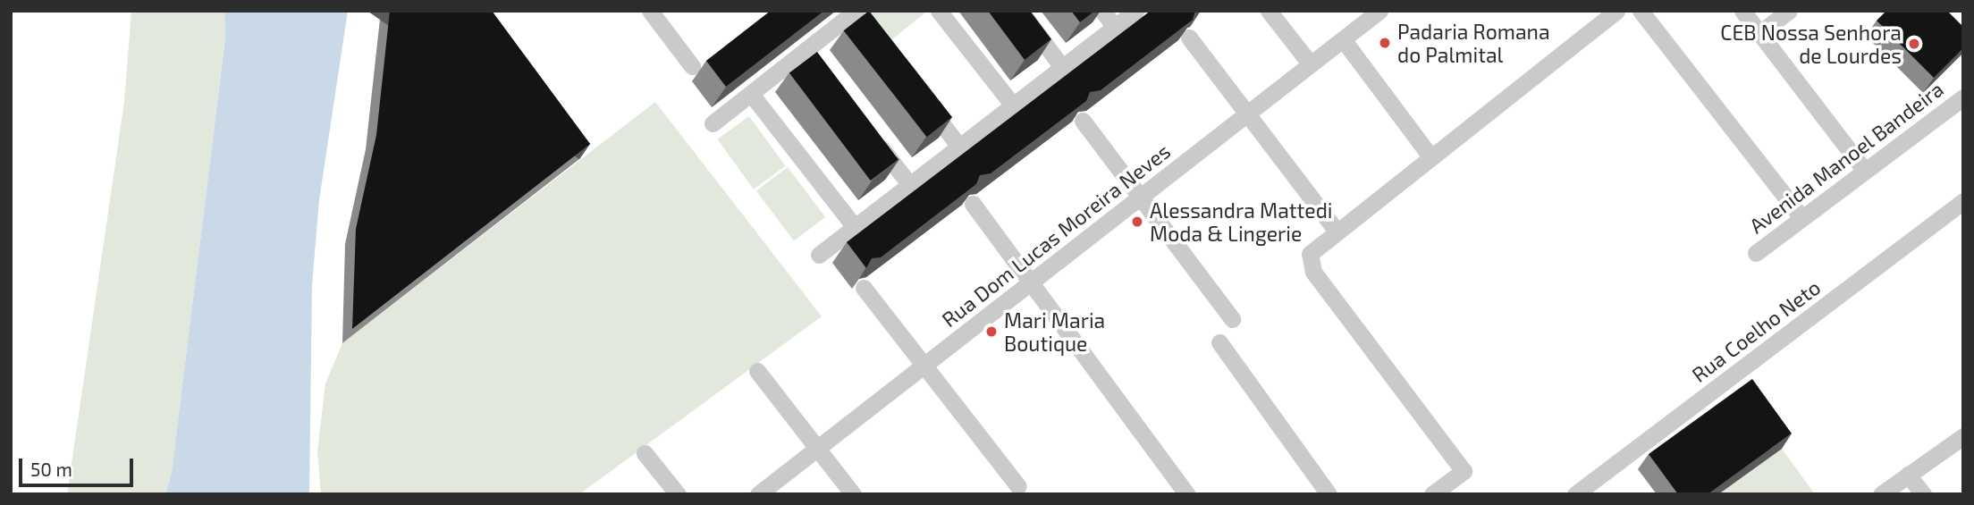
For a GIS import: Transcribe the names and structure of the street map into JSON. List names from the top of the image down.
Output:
{
  "streets": {
    "street": ["Avenida Manoel Bandeira", "Rua Dom Lucas Moreira Neves", "Rua Coelho Neto"]
  },
  "places": [
    "Padaria Romana do Palmital",
    "CEB Nossa Senhora de Lourdes",
    "Alessandra Mattedi Moda & Lingerie",
    "Mari Maria Boutique"
  ],
  "scale_bar": "50 m"
}
